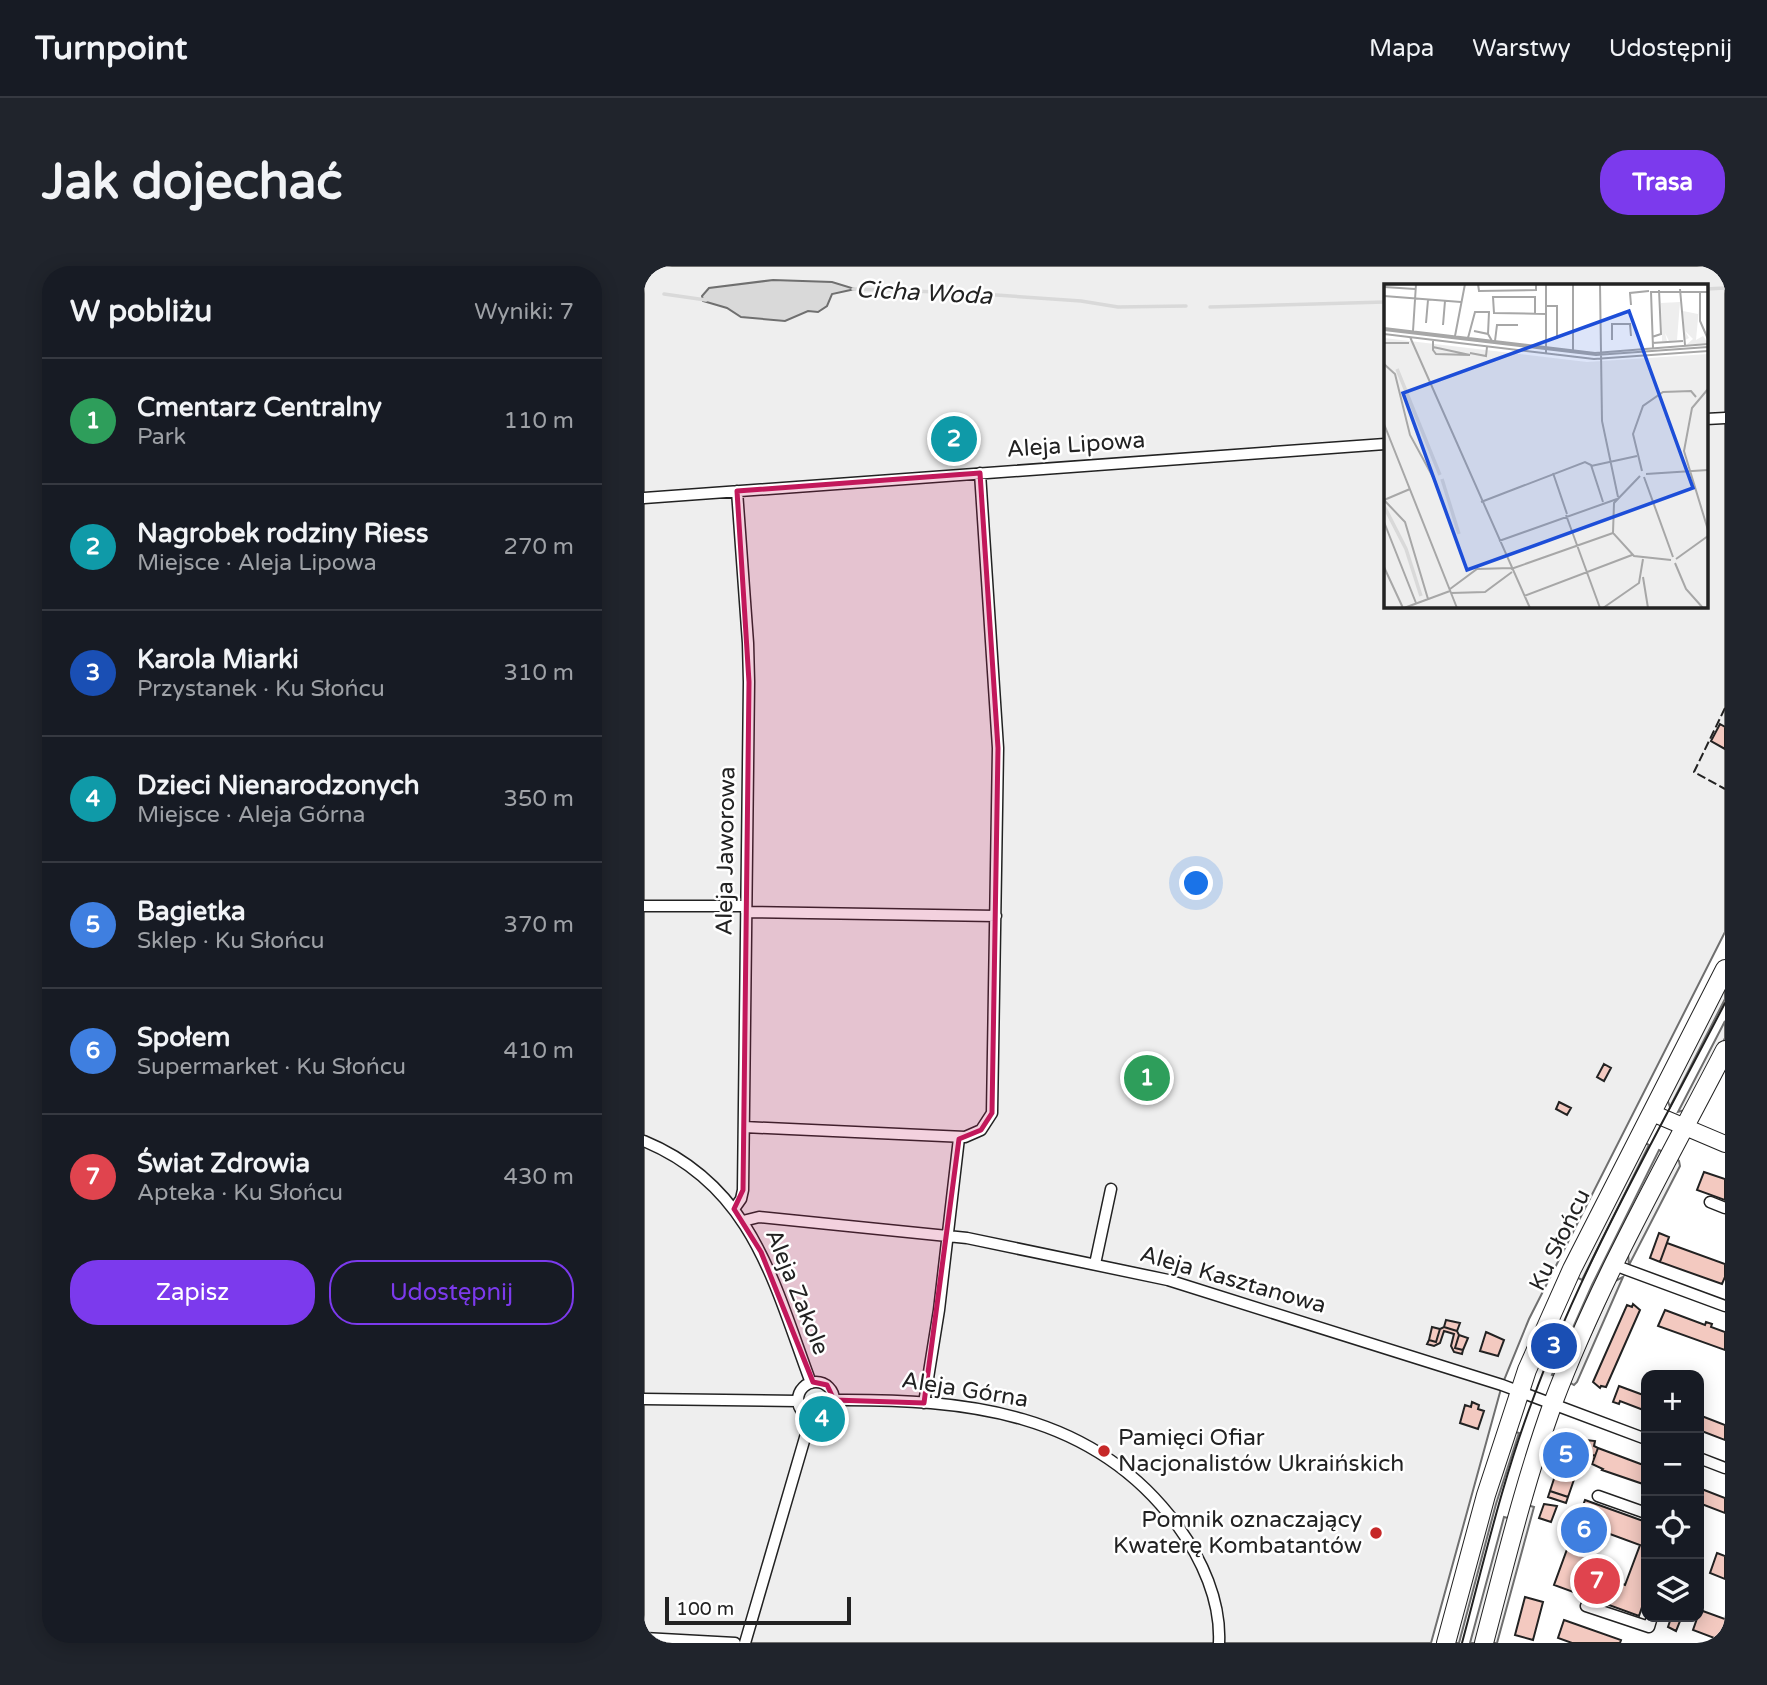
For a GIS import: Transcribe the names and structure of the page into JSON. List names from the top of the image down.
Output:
{
  "streets": {
    "main road": ["Ku Słońcu"],
    "street": [
      "Aleja Lipowa",
      "Aleja Jaworowa",
      "Aleja Kasztanowa",
      "Aleja Zakole",
      "Aleja Górna"
    ]
  },
  "crossings": [
    ["Aleja Lipowa", "Aleja Jaworowa"],
    ["Aleja Jaworowa", "Aleja Zakole"],
    ["Ku Słońcu", "Aleja Kasztanowa"],
    ["Aleja Kasztanowa", "Aleja Zakole"],
    ["Aleja Zakole", "Aleja Górna"]
  ],
  "water": ["Cicha Woda"],
  "places": ["Pamięci Ofiar Nacjonalistów Ukraińskich", "Pomnik oznaczający Kwaterę Kombatantów"],
  "scale_bar": "100 m",
  "page": {
    "header": "Turnpoint",
    "nav": ["Mapa", "Warstwy", "Udostępnij"],
    "buttons": [
      "Trasa",
      ["Zapisz", "Udostępnij"]
    ],
    "title": "Jak dojechać",
    "heading": ["W pobliżu", "Wyniki: 7"],
    "list": [
      {
        "mark": "1",
        "name": "Cmentarz Centralny",
        "note": "Park",
        "value": "110 m"
      },
      {
        "mark": "2",
        "name": "Nagrobek rodziny Riess",
        "note": "Miejsce · Aleja Lipowa",
        "value": "270 m"
      },
      {
        "mark": "3",
        "name": "Karola Miarki",
        "note": "Przystanek · Ku Słońcu",
        "value": "310 m"
      },
      {
        "mark": "4",
        "name": "Dzieci Nienarodzonych",
        "note": "Miejsce · Aleja Górna",
        "value": "350 m"
      },
      {
        "mark": "5",
        "name": "Bagietka",
        "note": "Sklep · Ku Słońcu",
        "value": "370 m"
      },
      {
        "mark": "6",
        "name": "Społem",
        "note": "Supermarket · Ku Słońcu",
        "value": "410 m"
      },
      {
        "mark": "7",
        "name": "Świat Zdrowia",
        "note": "Apteka · Ku Słońcu",
        "value": "430 m"
      }
    ],
    "pins": [
      "2",
      "1",
      "3",
      "4",
      "5",
      "6",
      "7"
    ],
    "map_buttons": ["+", "−"],
    "scale": "100 m"
  }
}
